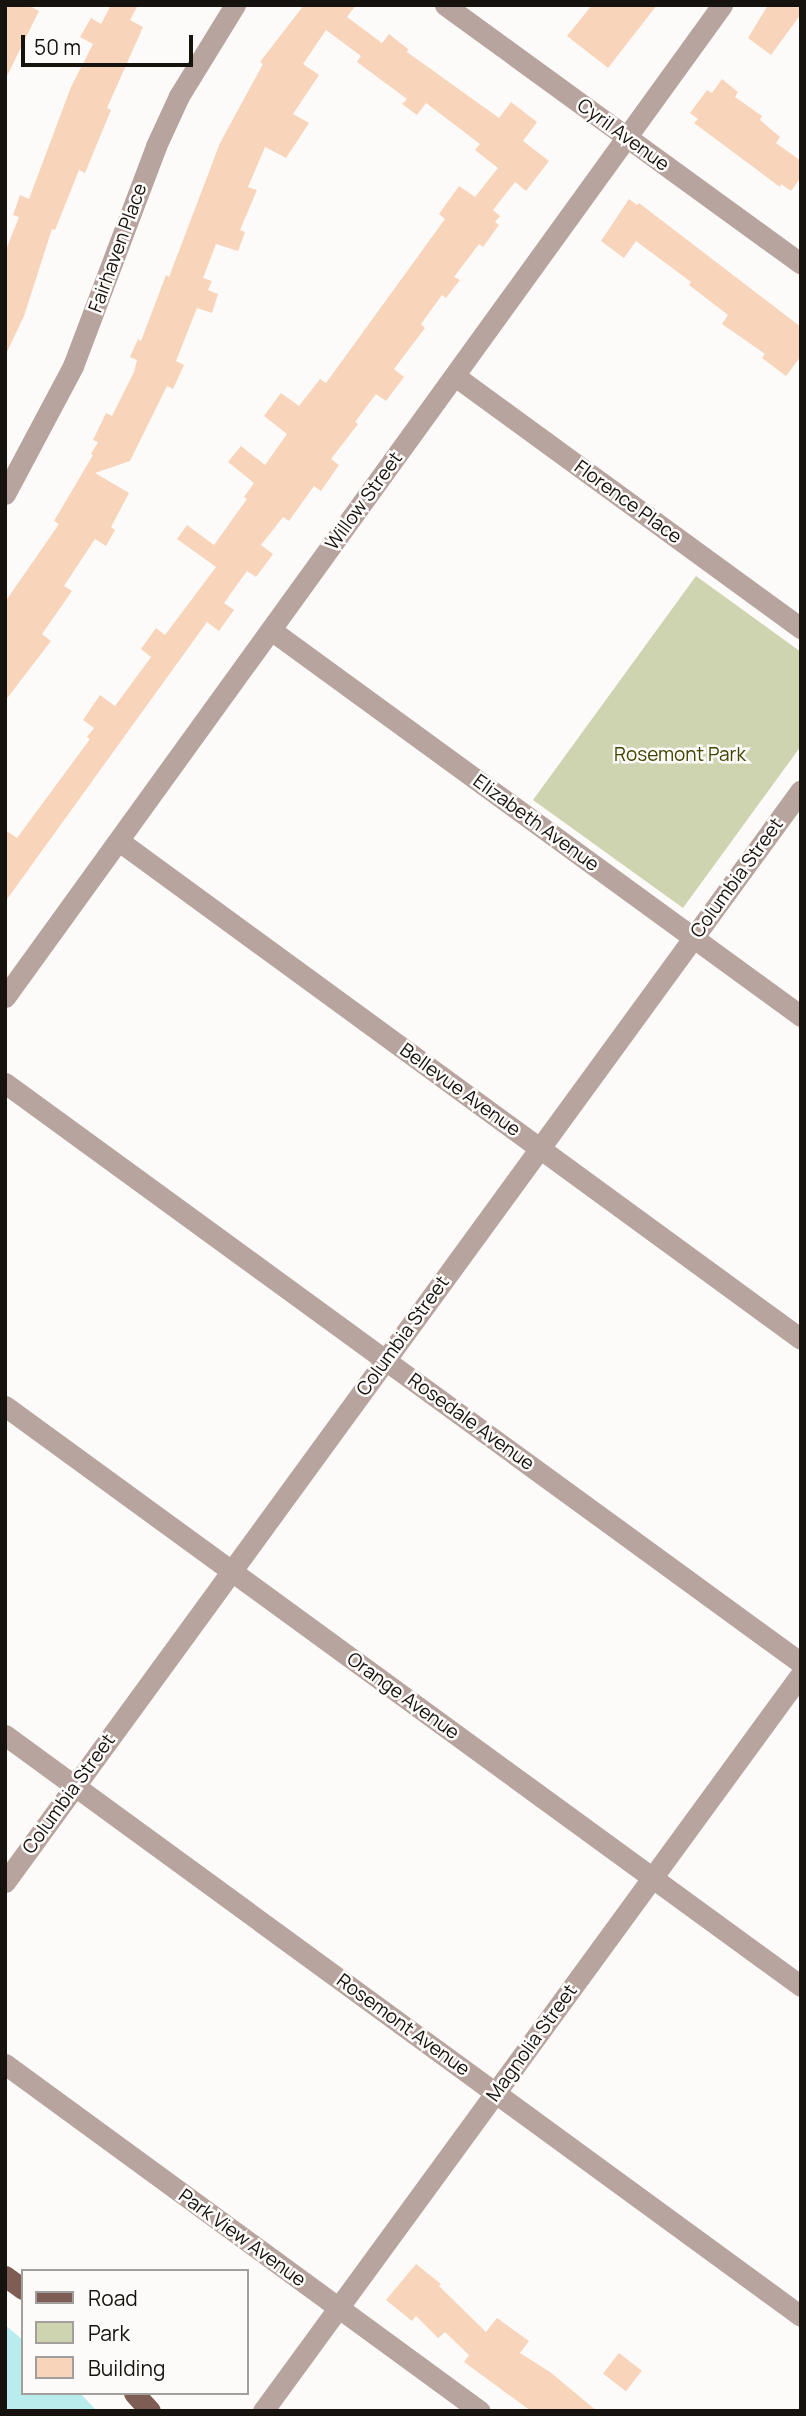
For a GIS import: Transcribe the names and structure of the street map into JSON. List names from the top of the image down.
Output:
{
  "streets": {
    "street": [
      "Cyril Avenue",
      "Fairhaven Place",
      "Willow Street",
      "Florence Place",
      "Elizabeth Avenue",
      "Columbia Street",
      "Bellevue Avenue",
      "Rosedale Avenue",
      "Orange Avenue",
      "Rosemont Avenue",
      "Magnolia Street",
      "Park View Avenue"
    ]
  },
  "crossings": [
    ["Cyril Avenue", "Willow Street"],
    ["Willow Street", "Florence Place"],
    ["Willow Street", "Elizabeth Avenue"],
    ["Willow Street", "Bellevue Avenue"],
    ["Elizabeth Avenue", "Columbia Street"],
    ["Columbia Street", "Bellevue Avenue"],
    ["Columbia Street", "Rosedale Avenue"],
    ["Columbia Street", "Orange Avenue"],
    ["Columbia Street", "Rosemont Avenue"],
    ["Orange Avenue", "Magnolia Street"],
    ["Rosemont Avenue", "Magnolia Street"],
    ["Magnolia Street", "Park View Avenue"]
  ],
  "parks": ["Rosemont Park"],
  "legend": ["Road", "Park", "Building"],
  "scale_bar": "50 m"
}
